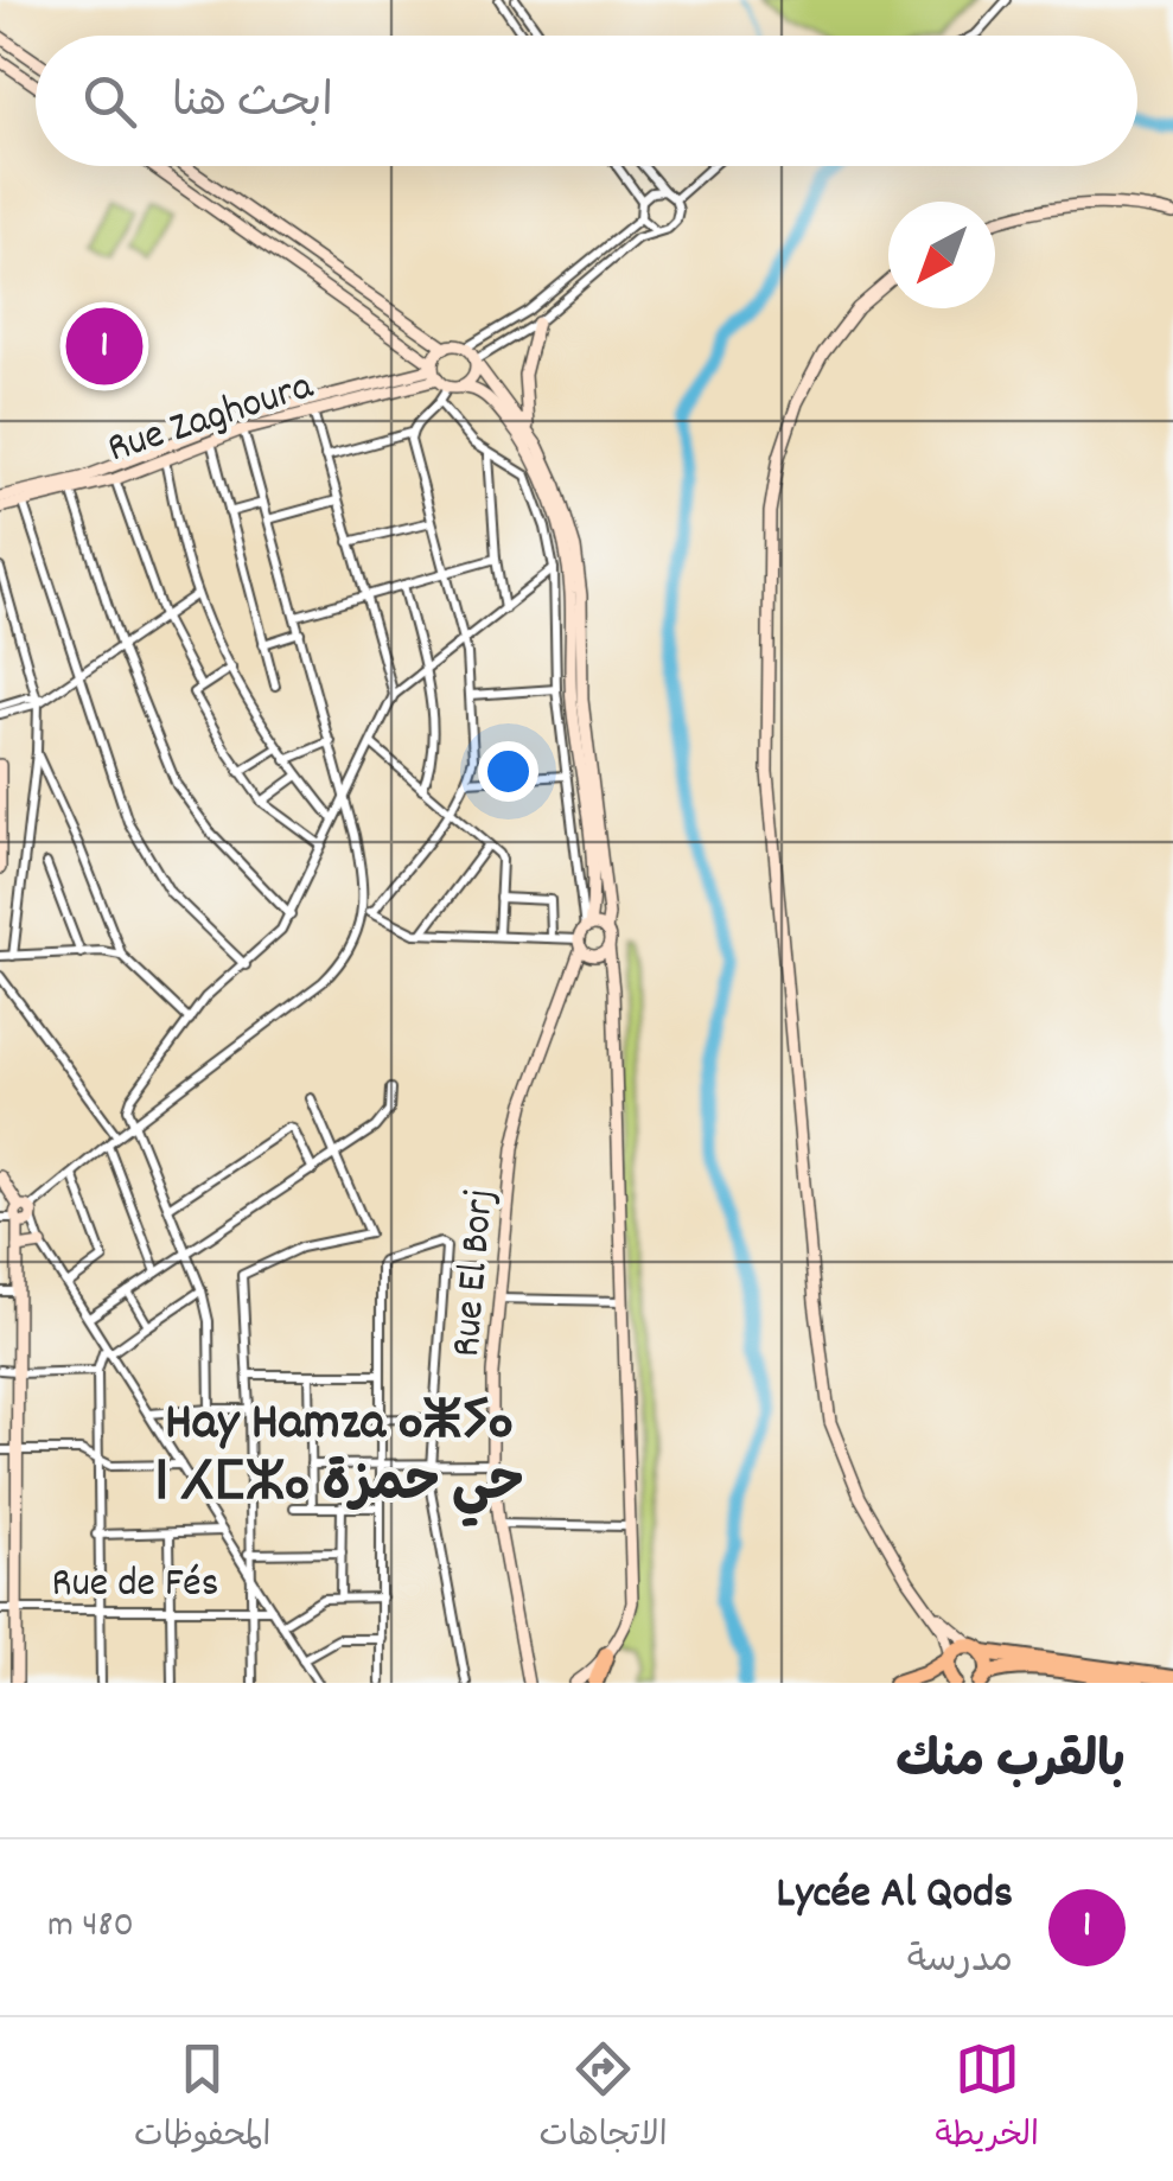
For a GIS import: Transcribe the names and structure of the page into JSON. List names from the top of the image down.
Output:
{
  "streets": {
    "main road": ["Rue Zaghoura", "Rue El Borj"],
    "street": ["Rue de Fés"]
  },
  "crossings": [
    ["Rue Zaghoura", "Rue El Borj"]
  ],
  "districts": ["Hay Hamza ⴰⵥⵢⴰ ⵏ ⵃⵎⵣⴰ حي حمزة"],
  "north": "bottom left",
  "page": {
    "search": "ابحث هنا",
    "pins": "1",
    "heading": "بالقرب منك",
    "list": [
      {
        "mark": "1",
        "name": "Lycée Al Qods",
        "note": "مدرسة",
        "value": "480 m"
      }
    ],
    "nav": ["الخريطة", "الاتجاهات", "المحفوظات"]
  }
}
